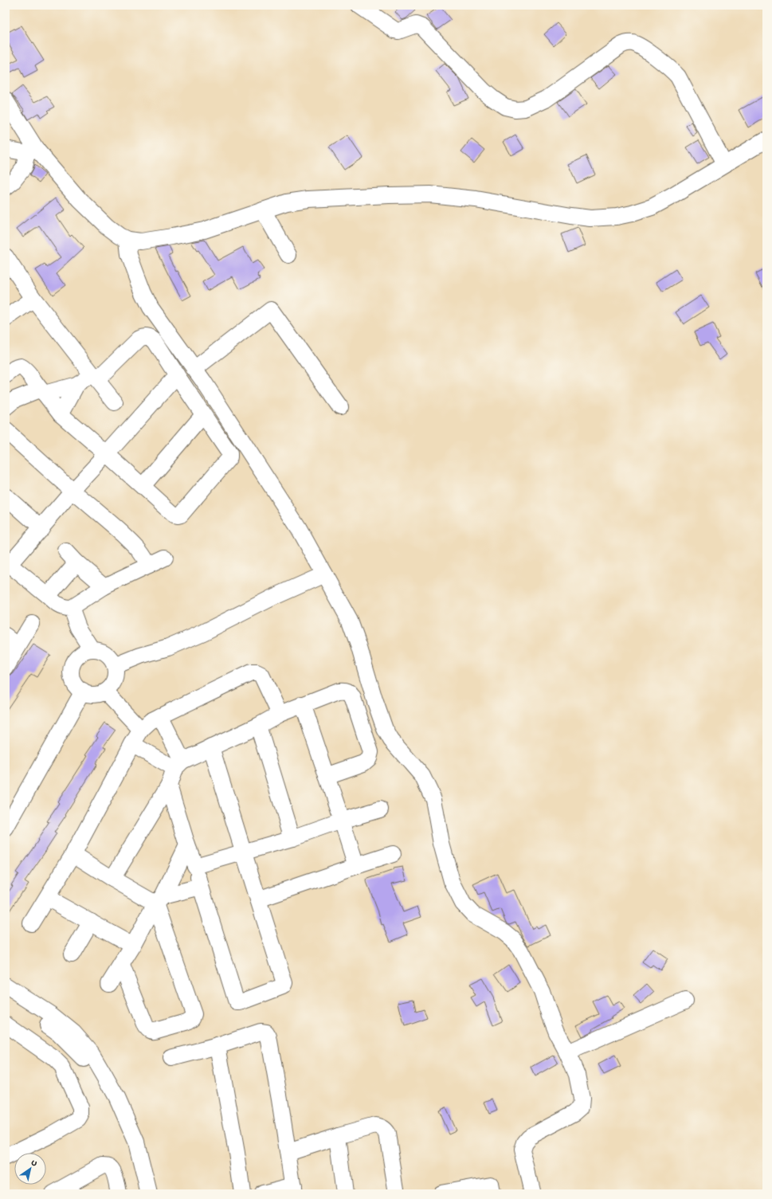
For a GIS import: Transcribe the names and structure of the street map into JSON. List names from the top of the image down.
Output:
{
  "north": "top right"
}
